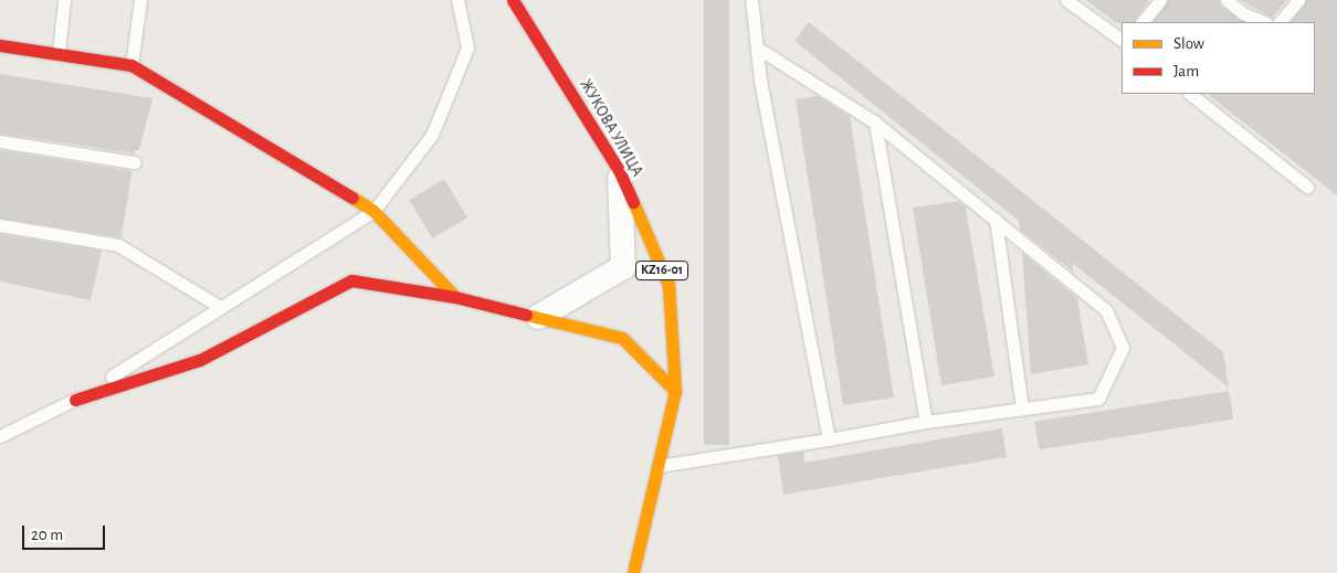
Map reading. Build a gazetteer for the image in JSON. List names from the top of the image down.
{
  "streets": {
    "street": ["ЖУКОВА УЛИЦА", "KZ16-01"]
  },
  "legend": ["Slow", "Jam"],
  "scale_bar": "20 m"
}
